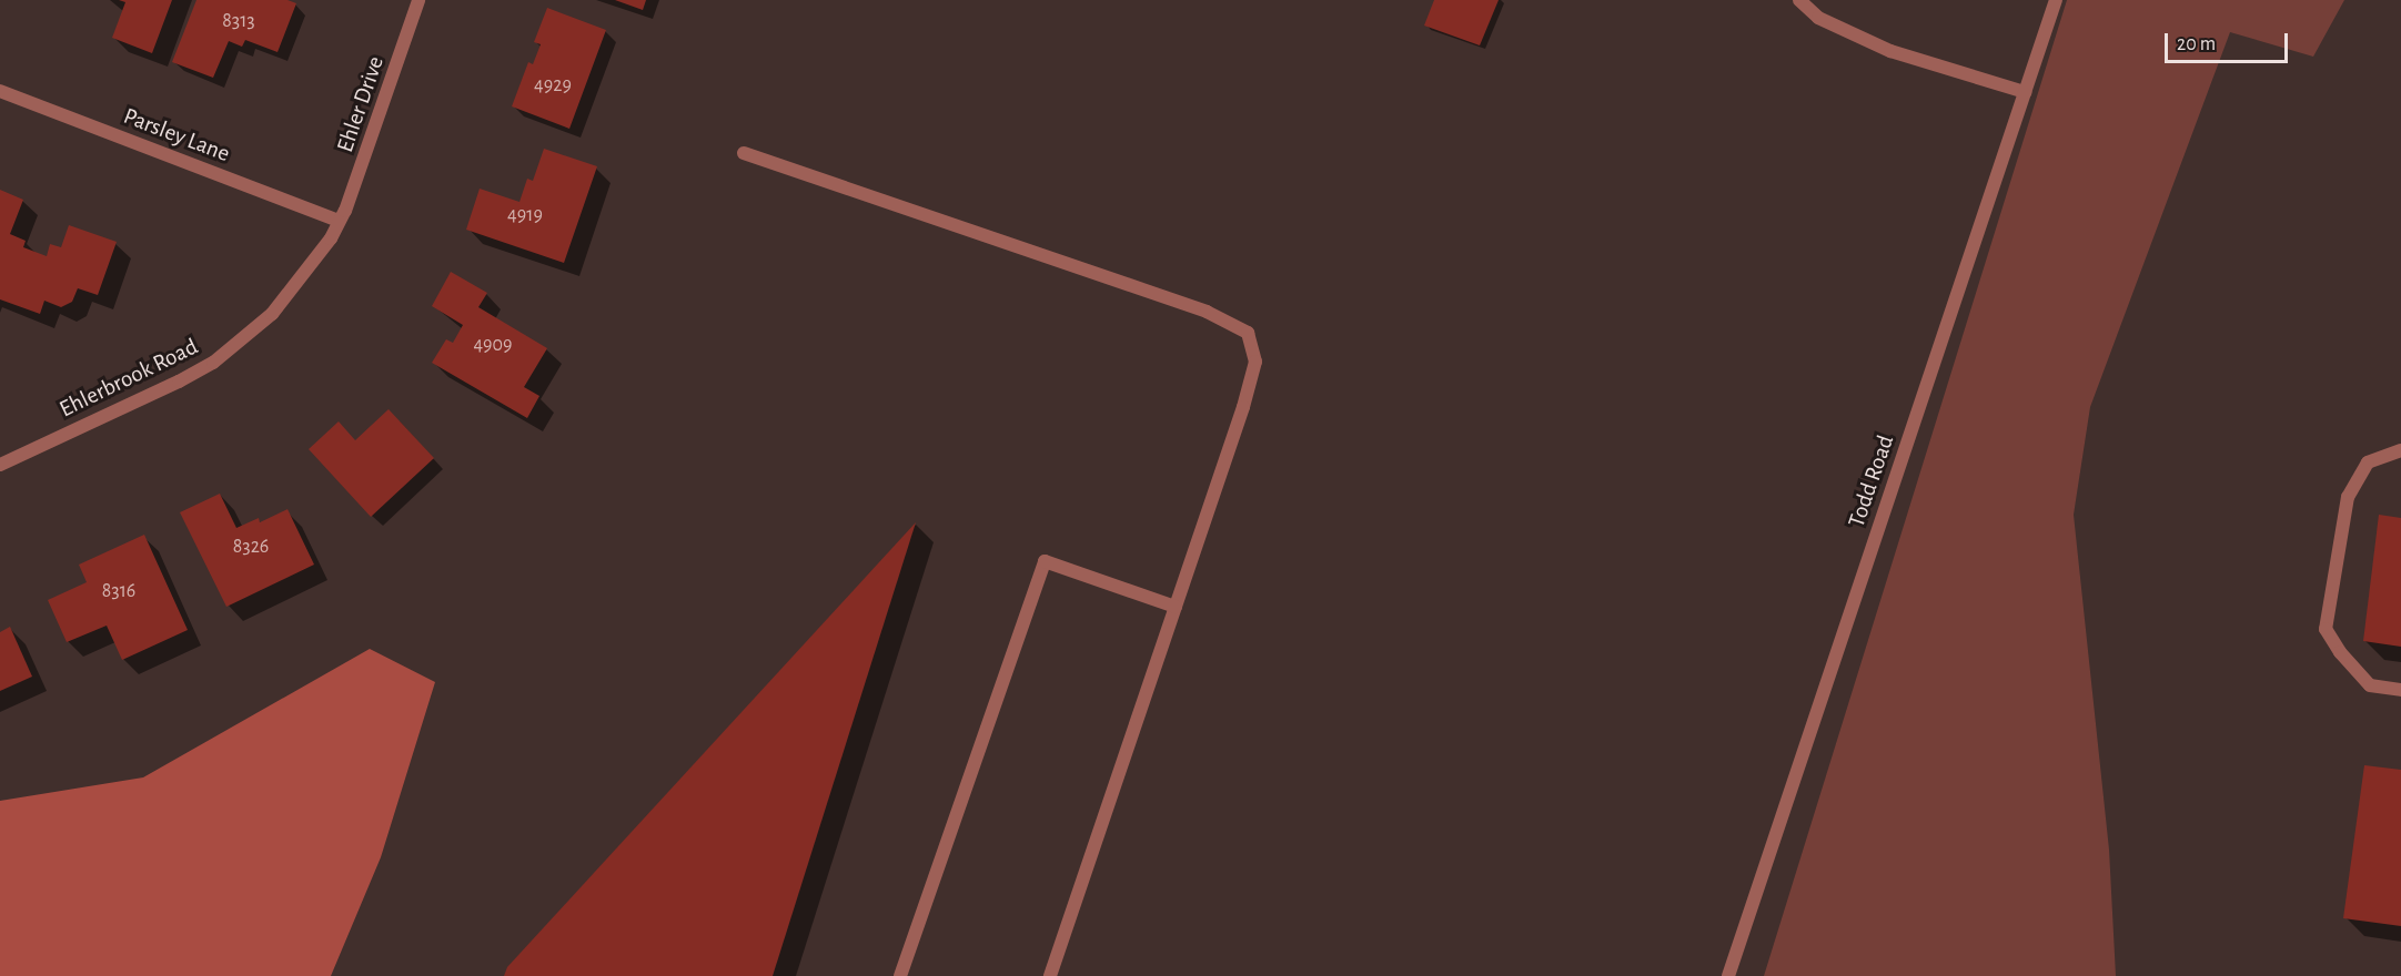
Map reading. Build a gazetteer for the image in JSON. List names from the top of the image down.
{
  "streets": {
    "street": [
      "Ehler Drive",
      "Parsley Lane",
      "Ehlerbrook Road",
      "Todd Road"
    ]
  },
  "crossings": [
    ["Ehler Drive", "Parsley Lane"],
    ["Ehler Drive", "Ehlerbrook Road"],
    ["Parsley Lane", "Ehlerbrook Road"]
  ],
  "house_numbers": [
    "8313",
    "4929",
    "4919",
    "4909",
    "8326",
    "8316"
  ],
  "scale_bar": "20 m"
}
